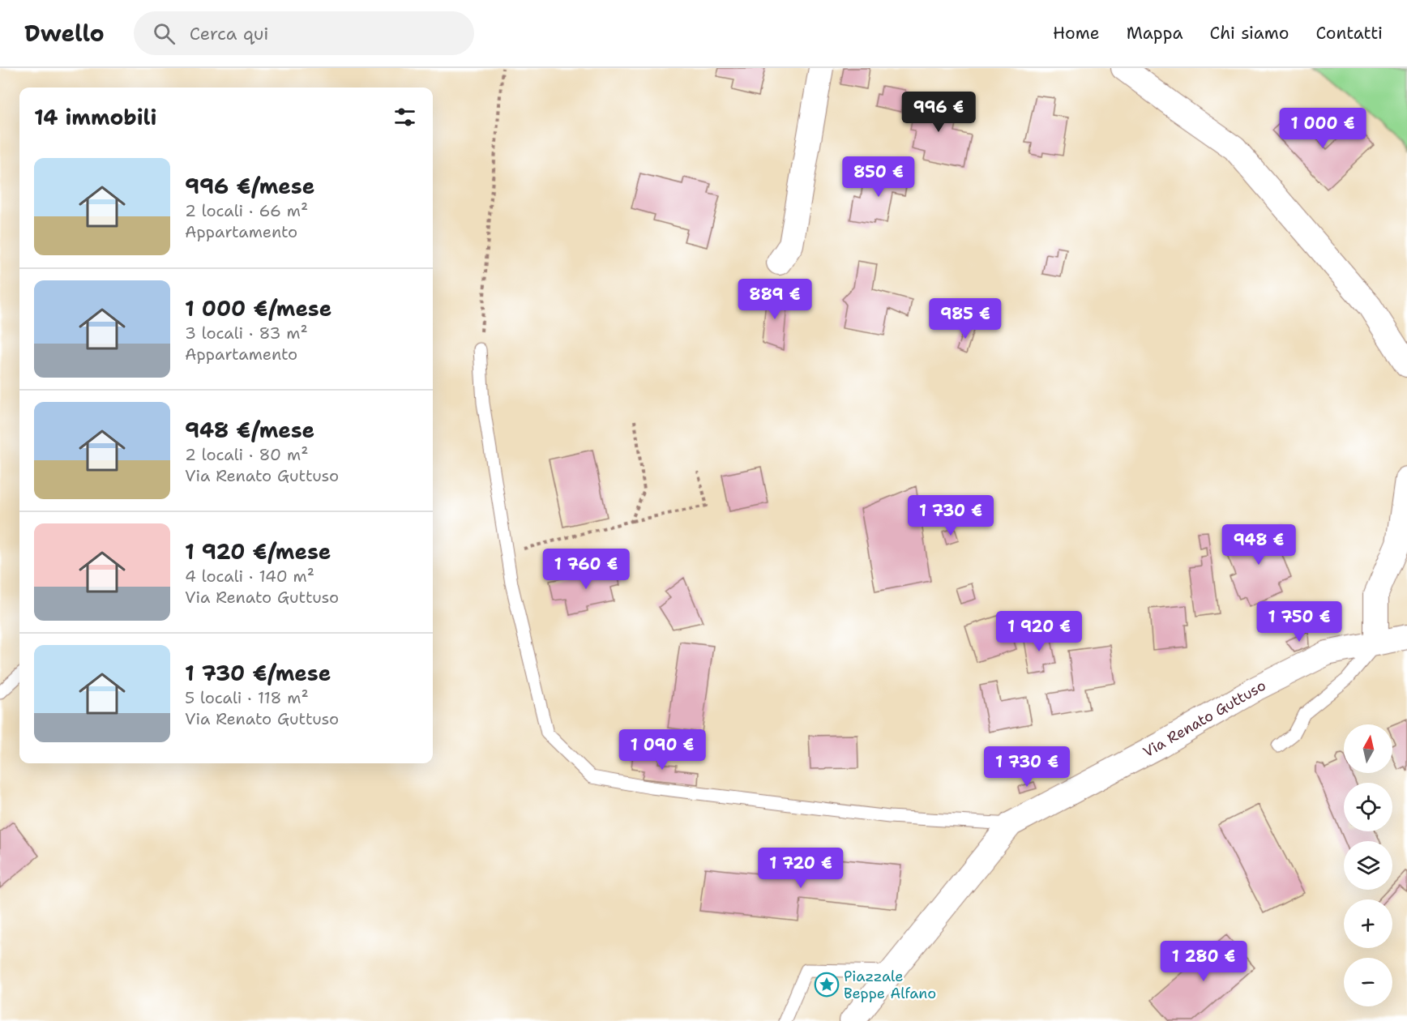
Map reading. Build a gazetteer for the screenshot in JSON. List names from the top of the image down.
{
  "streets": {
    "street": ["Via Renato Guttuso"]
  },
  "places": {
    "place": ["Piazzale Beppe Alfano"]
  },
  "north": "top",
  "page": {
    "header": "Dwello",
    "search": "Cerca qui",
    "nav": [
      "Home",
      "Mappa",
      "Chi siamo",
      "Contatti"
    ],
    "heading": "14 immobili",
    "price": [
      "996 €",
      "1 000 €",
      "850 €",
      "889 €",
      "985 €",
      "1 730 €",
      "948 €",
      "1 760 €",
      "1 750 €",
      "1 920 €",
      "1 090 €",
      "1 730 €",
      "1 720 €",
      "1 280 €"
    ],
    "list": [
      {
        "name": "996 €/mese",
        "note": "2 locali · 66 m² · Appartamento"
      },
      {
        "name": "1 000 €/mese",
        "note": "3 locali · 83 m² · Appartamento"
      },
      {
        "name": "948 €/mese",
        "note": "2 locali · 80 m² · Via Renato Guttuso"
      },
      {
        "name": "1 920 €/mese",
        "note": "4 locali · 140 m² · Via Renato Guttuso"
      },
      {
        "name": "1 730 €/mese",
        "note": "5 locali · 118 m² · Via Renato Guttuso"
      }
    ],
    "map_buttons": ["+", "−"]
  }
}
